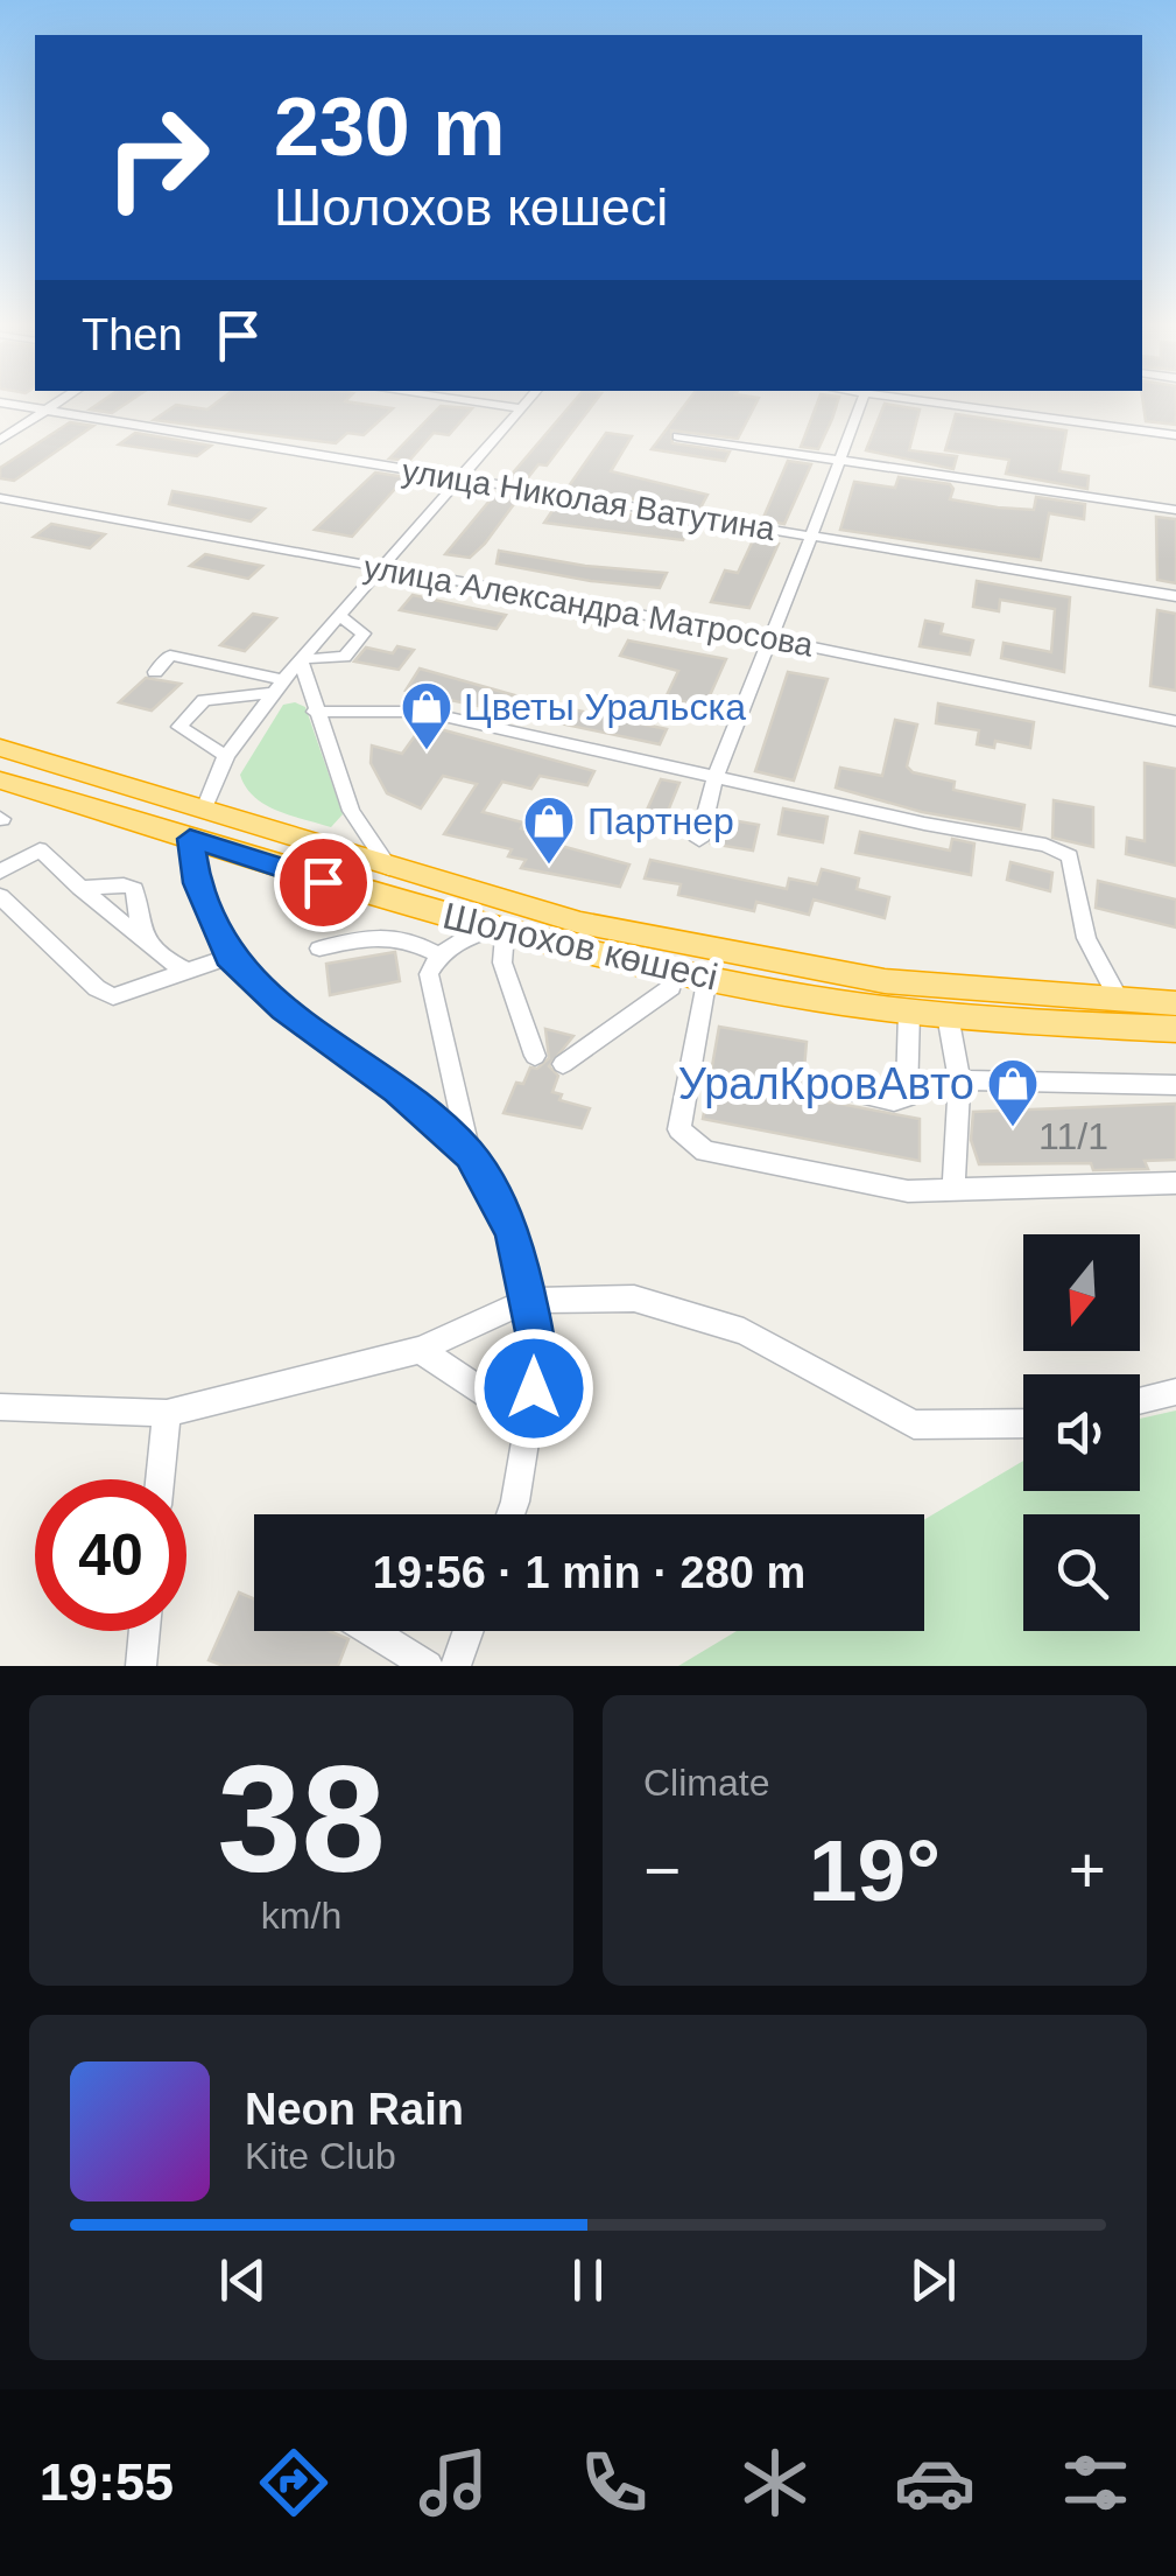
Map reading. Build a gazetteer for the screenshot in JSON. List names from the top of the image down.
{
  "streets": {
    "highway": ["Шолохов көшесі"],
    "street": ["улица Николая Ватутина", "улица Александра Матросова"]
  },
  "places": {
    "shop": ["Цветы Уральска", "Партнер", "УралКровАвто"]
  },
  "house_numbers": ["11/1"],
  "north": "bottom",
  "page": {
    "turn": ["230 m", "Шолохов көшесі"],
    "then": "Then",
    "limit": "40",
    "trip": "19:56 · 1 min · 280 m",
    "tile": [
      ["38", "km/h"],
      "Climate"
    ],
    "heat": ["−", "19°", "+"],
    "song": ["Neon Rain", "Kite Club"],
    "tabs": "19:55"
  }
}
